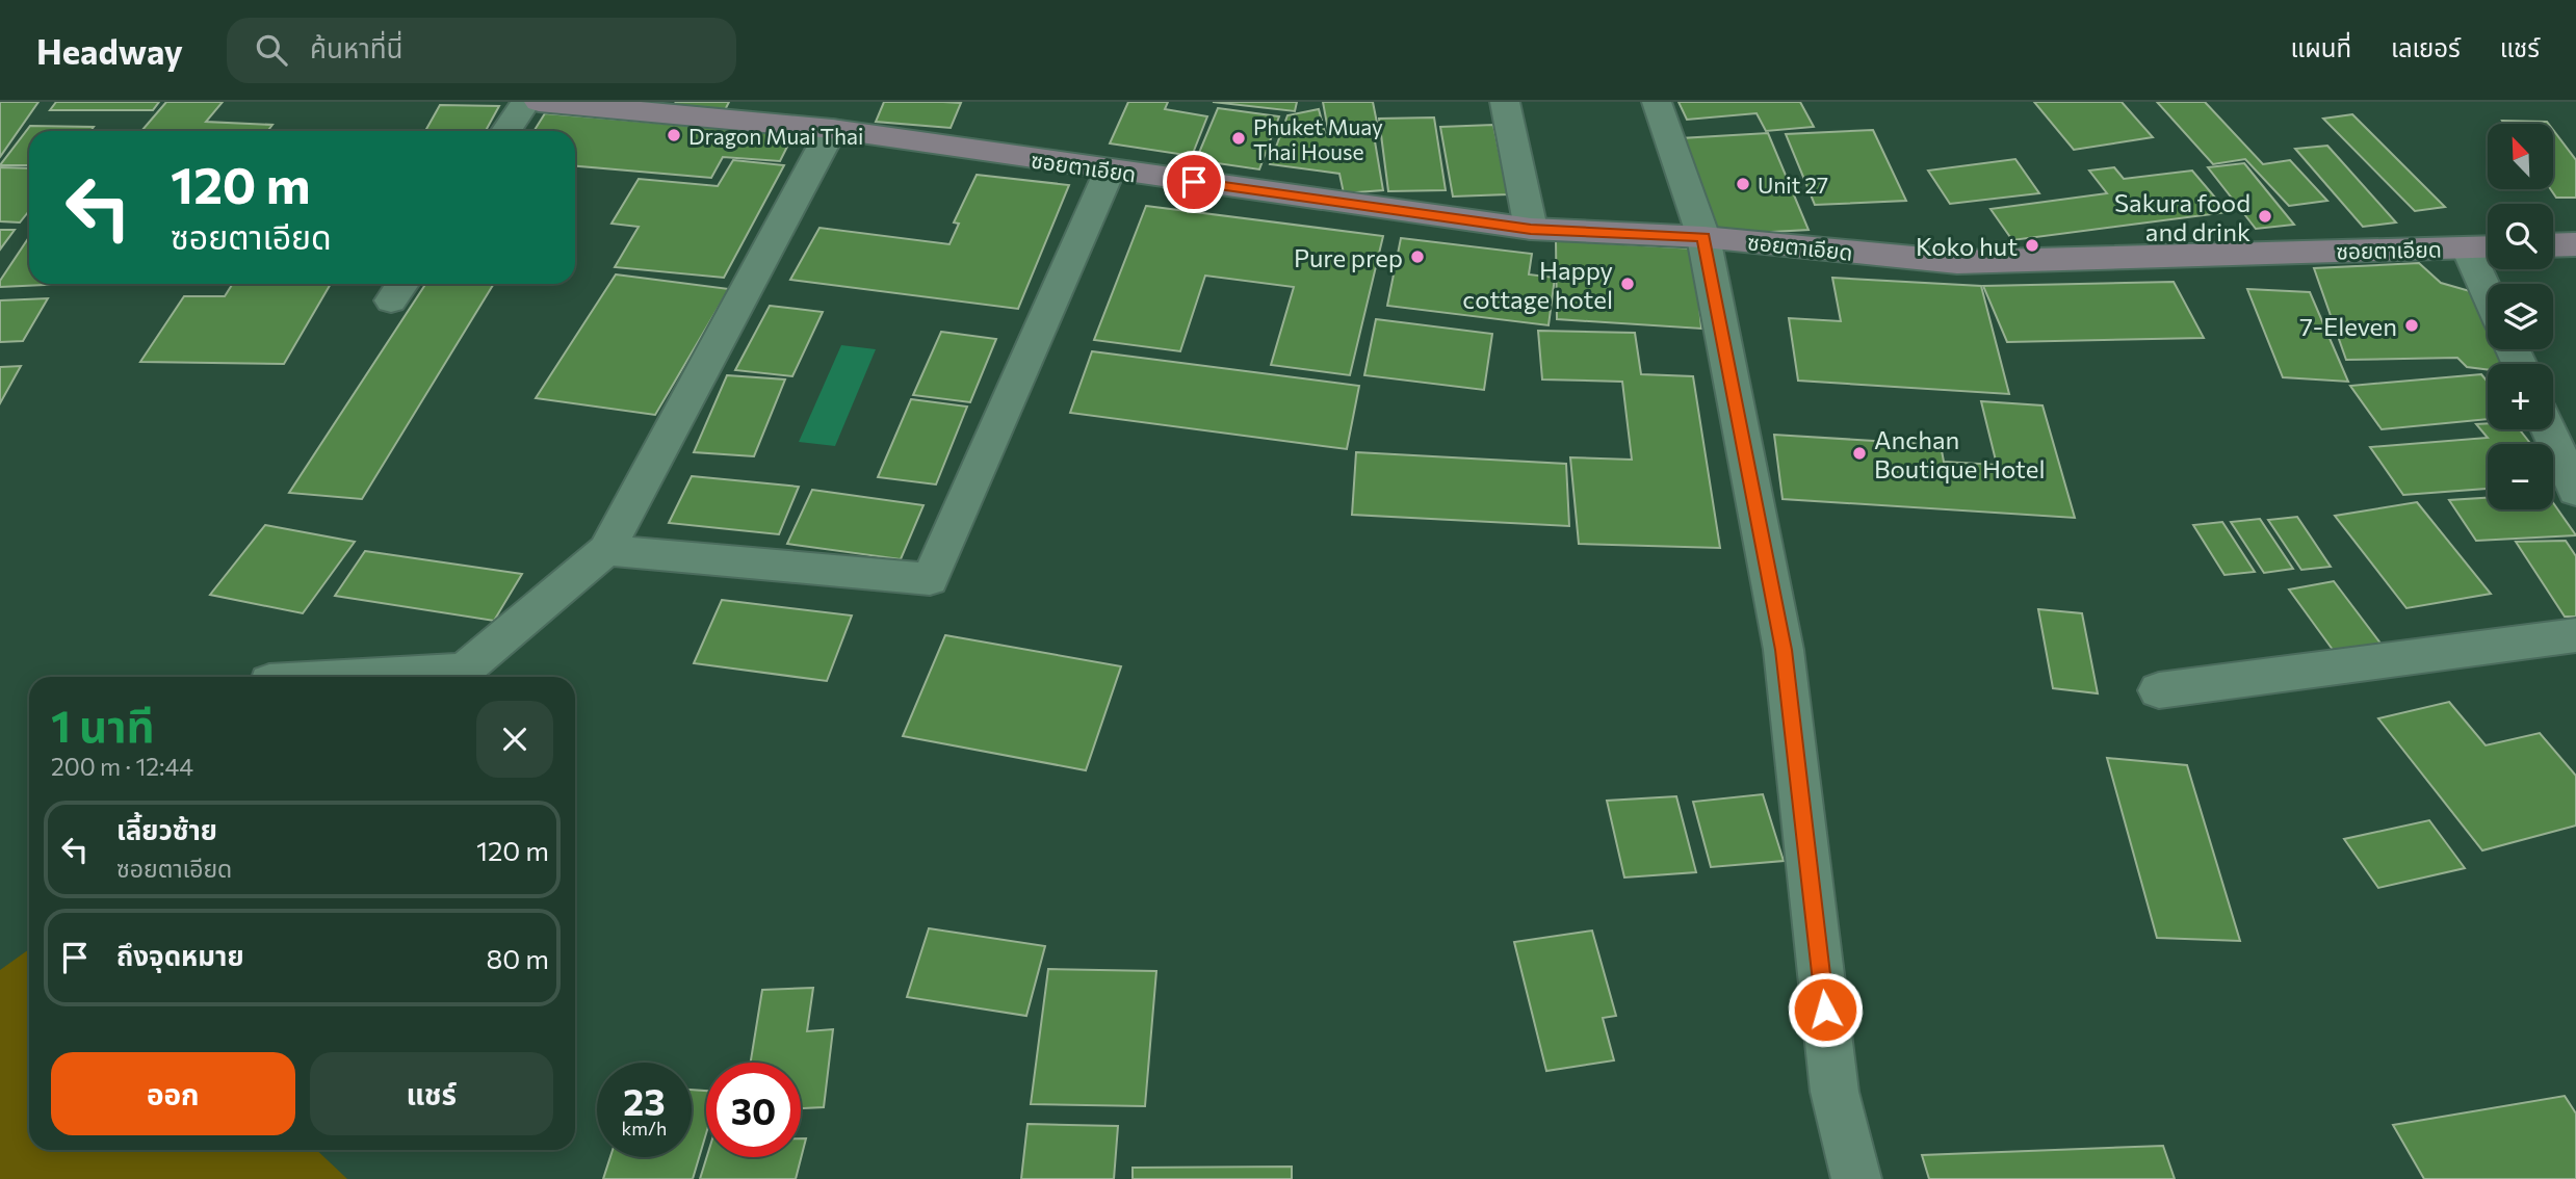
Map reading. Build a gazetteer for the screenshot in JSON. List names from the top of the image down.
{
  "streets": {
    "street": ["ซอยตาเอียด"]
  },
  "places": [
    "Dragon Muai Thai",
    "Phuket Muay Thai House",
    "Unit 27",
    "Sakura food and drink",
    "Koko hut",
    "Pure prep",
    "Happy cottage hotel",
    "7-Eleven",
    "Anchan Boutique Hotel"
  ],
  "north": "top left",
  "page": {
    "header": "Headway",
    "search": "ค้นหาที่นี่",
    "nav": ["แผนที่", "เลเยอร์", "แชร์"],
    "map_buttons": ["+", "−"],
    "turn": ["120 m", "ซอยตาเอียด"],
    "heading": ["1 นาที", "200 m · 12:44"],
    "list": [
      {
        "name": "เลี้ยวซ้าย",
        "note": "ซอยตาเอียด",
        "value": "120 m"
      },
      {
        "name": "ถึงจุดหมาย",
        "value": "80 m"
      }
    ],
    "buttons": ["ออก", "แชร์"],
    "speed": "23 km/h",
    "limit": "30"
  }
}
